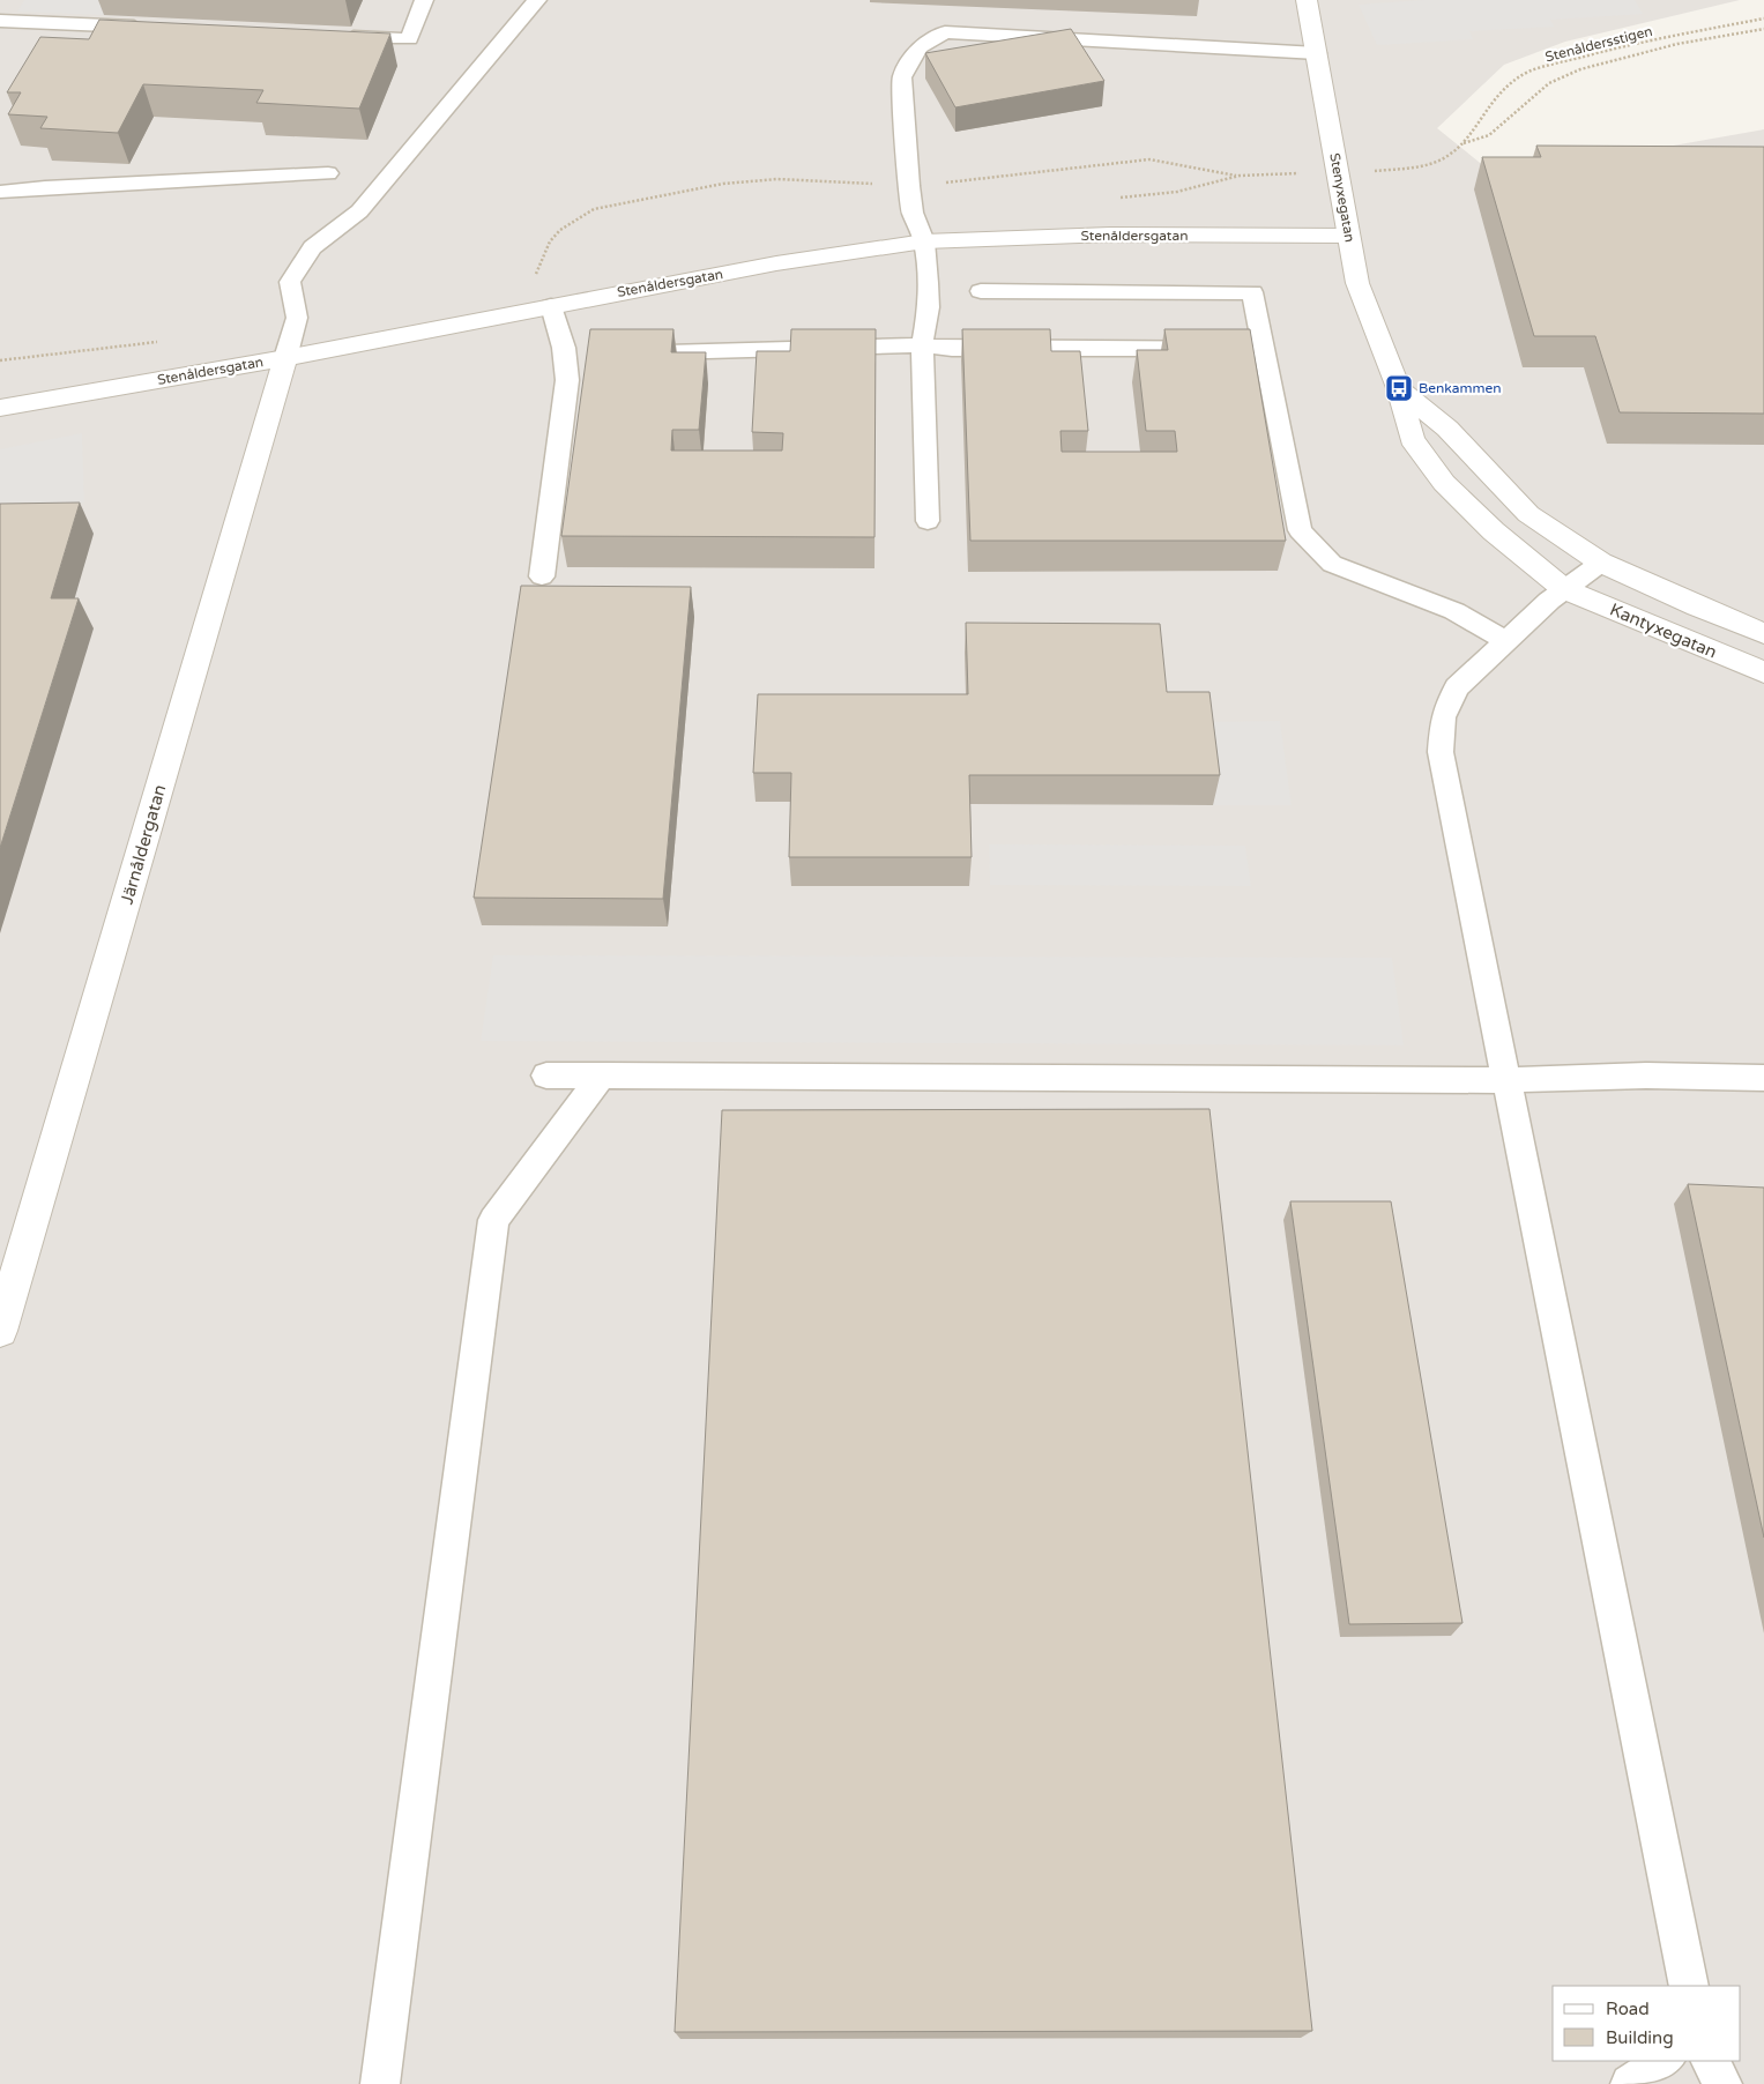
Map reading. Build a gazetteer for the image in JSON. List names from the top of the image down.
{
  "streets": {
    "street": [
      "Stenyxegatan",
      "Stenåldersgatan",
      "Kantyxegatan",
      "Järnåldergatan"
    ],
    "path": ["Stenåldersstigen"]
  },
  "crossings": [
    ["Stenåldersstigen", "Stenyxegatan"],
    ["Stenyxegatan", "Stenåldersgatan"],
    ["Stenyxegatan", "Kantyxegatan"],
    ["Stenåldersgatan", "Järnåldergatan"]
  ],
  "places": {
    "bus stop": ["Benkammen"]
  },
  "legend": ["Road", "Building"]
}
